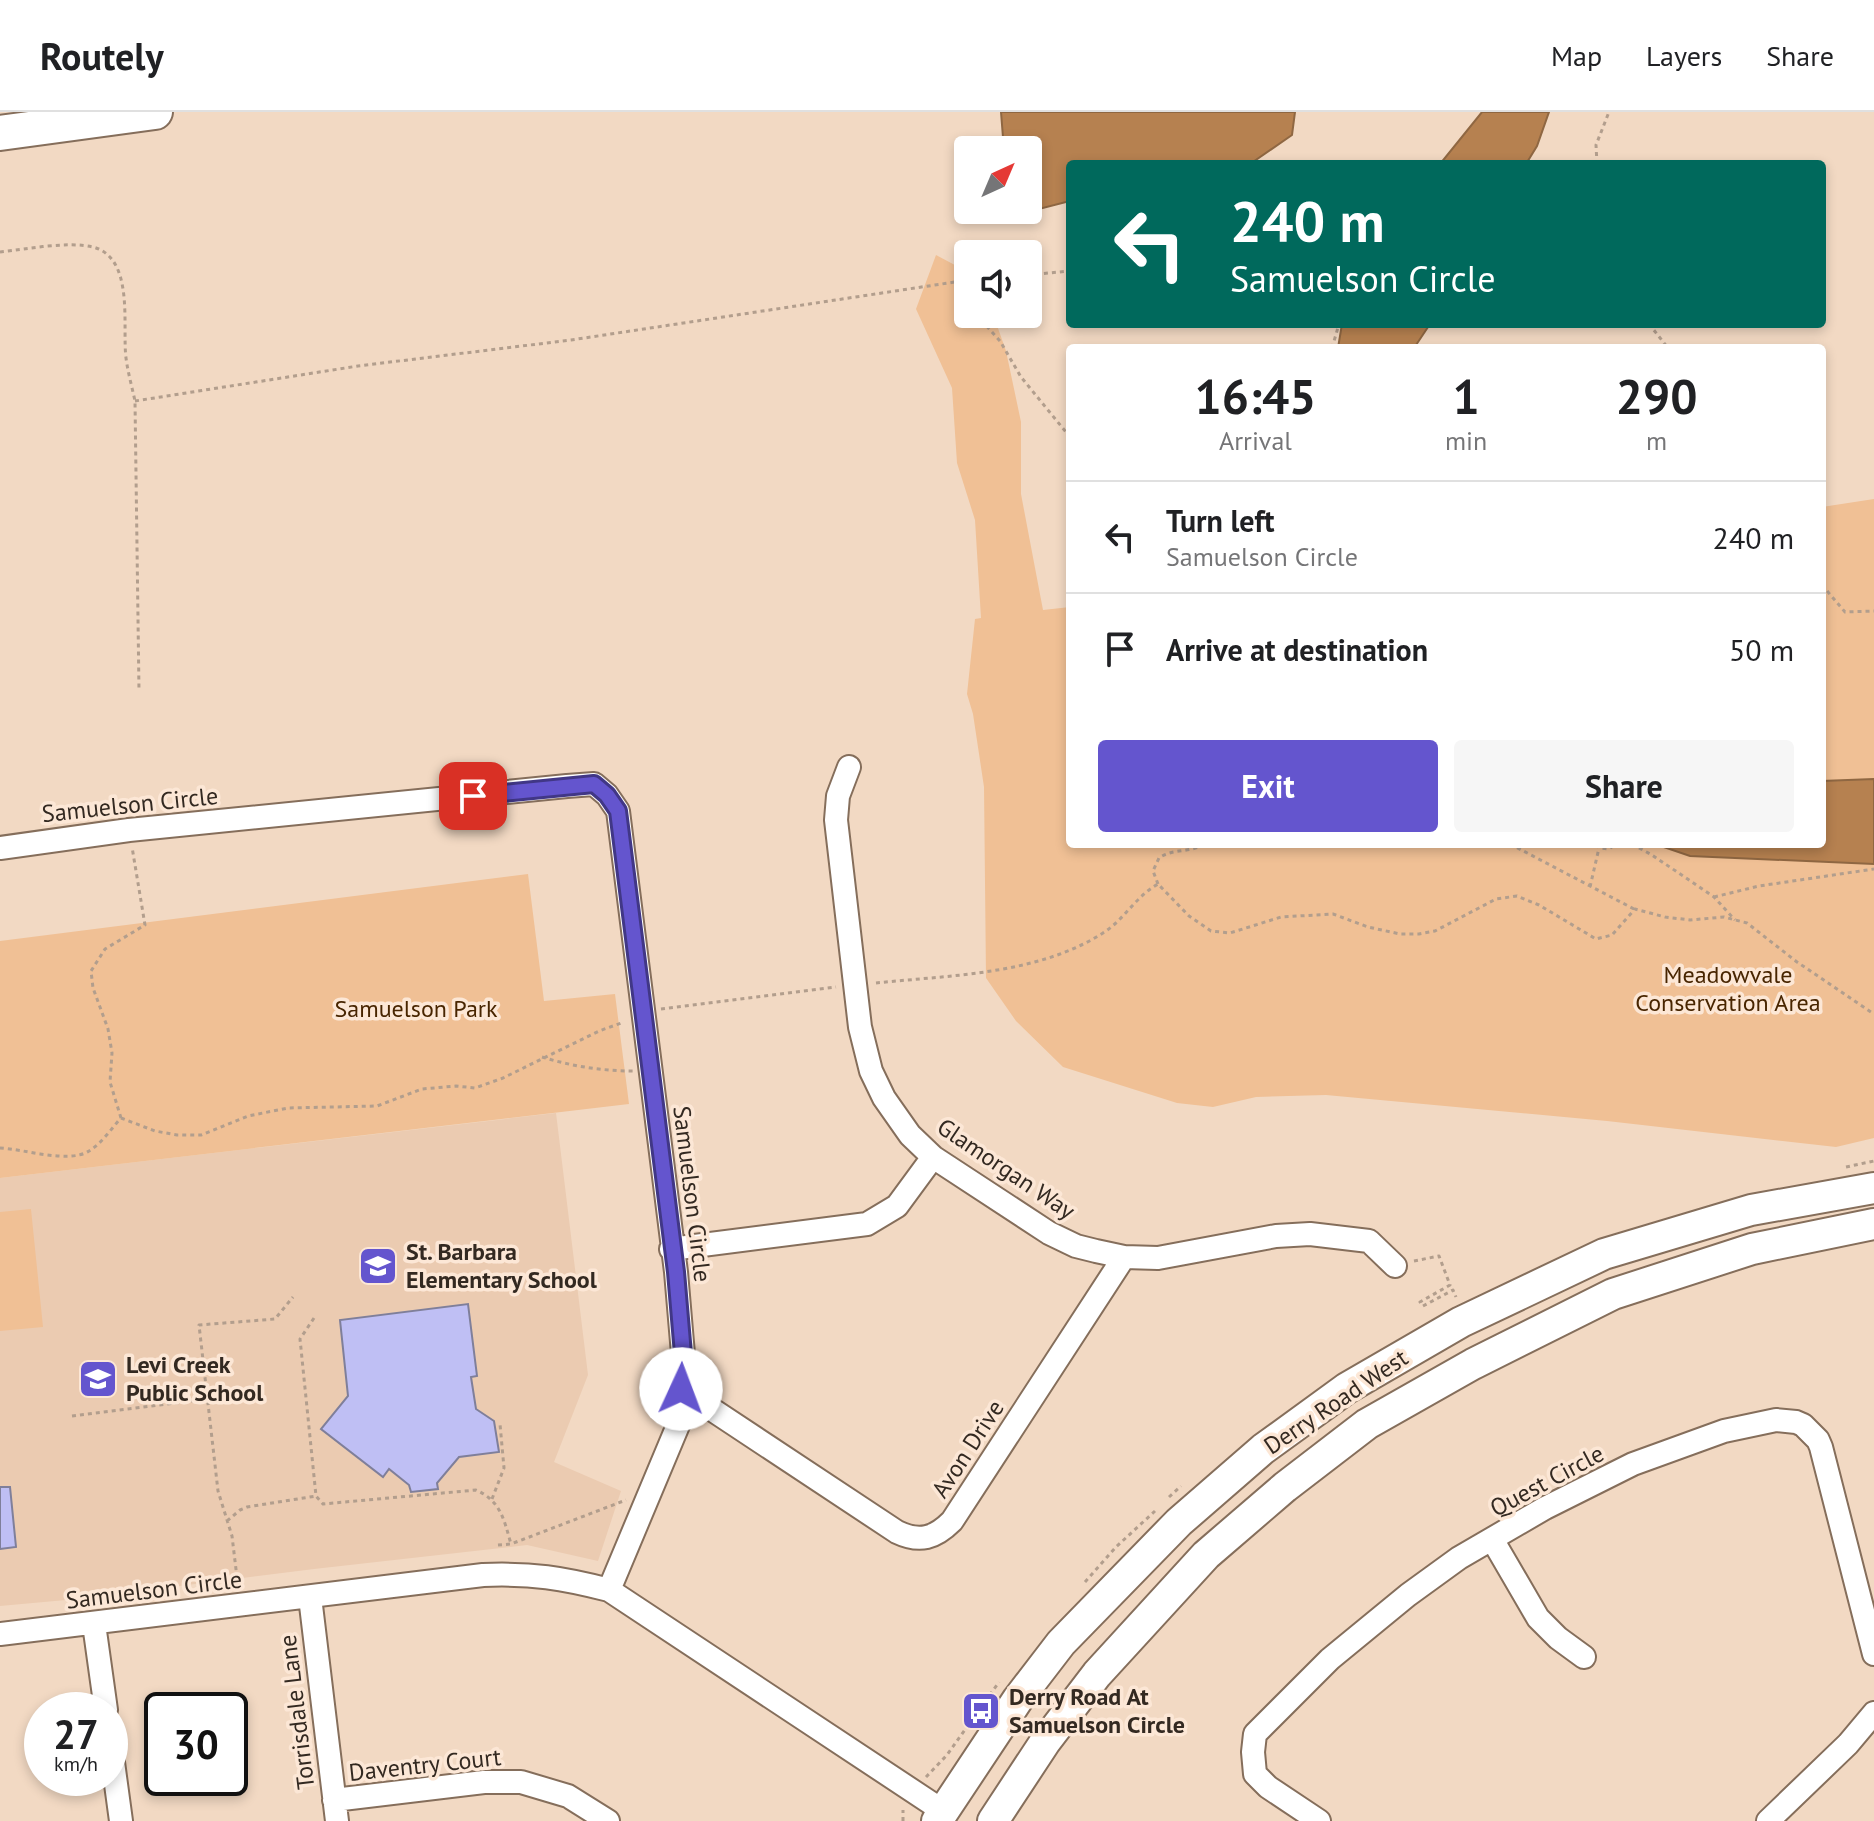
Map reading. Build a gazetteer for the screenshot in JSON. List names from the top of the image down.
{
  "streets": {
    "main road": ["Derry Road West"],
    "street": [
      "Samuelson Circle",
      "Glamorgan Way",
      "Avon Drive",
      "Quest Circle",
      "Torrisdale Lane",
      "Daventry Court"
    ]
  },
  "crossings": [
    ["Samuelson Circle", "Avon Drive"],
    ["Samuelson Circle", "Torrisdale Lane"],
    ["Glamorgan Way", "Avon Drive"],
    ["Torrisdale Lane", "Daventry Court"]
  ],
  "parks": ["Meadowvale Conservation Area", "Samuelson Park"],
  "places": {
    "school or university": ["St. Barbara Elementary School", "Levi Creek Public School"],
    "bus stop": ["Derry Road At Samuelson Circle"]
  },
  "north": "top right",
  "page": {
    "header": "Routely",
    "nav": ["Map", "Layers", "Share"],
    "turn": ["240 m", "Samuelson Circle"],
    "eta": [
      "16:45",
      "Arrival",
      "1",
      "min",
      "290",
      "m"
    ],
    "list": [
      {
        "name": "Turn left",
        "note": "Samuelson Circle",
        "value": "240 m"
      },
      {
        "name": "Arrive at destination",
        "value": "50 m"
      }
    ],
    "buttons": ["Exit", "Share"],
    "speed": "27 km/h",
    "limit": "30"
  }
}
